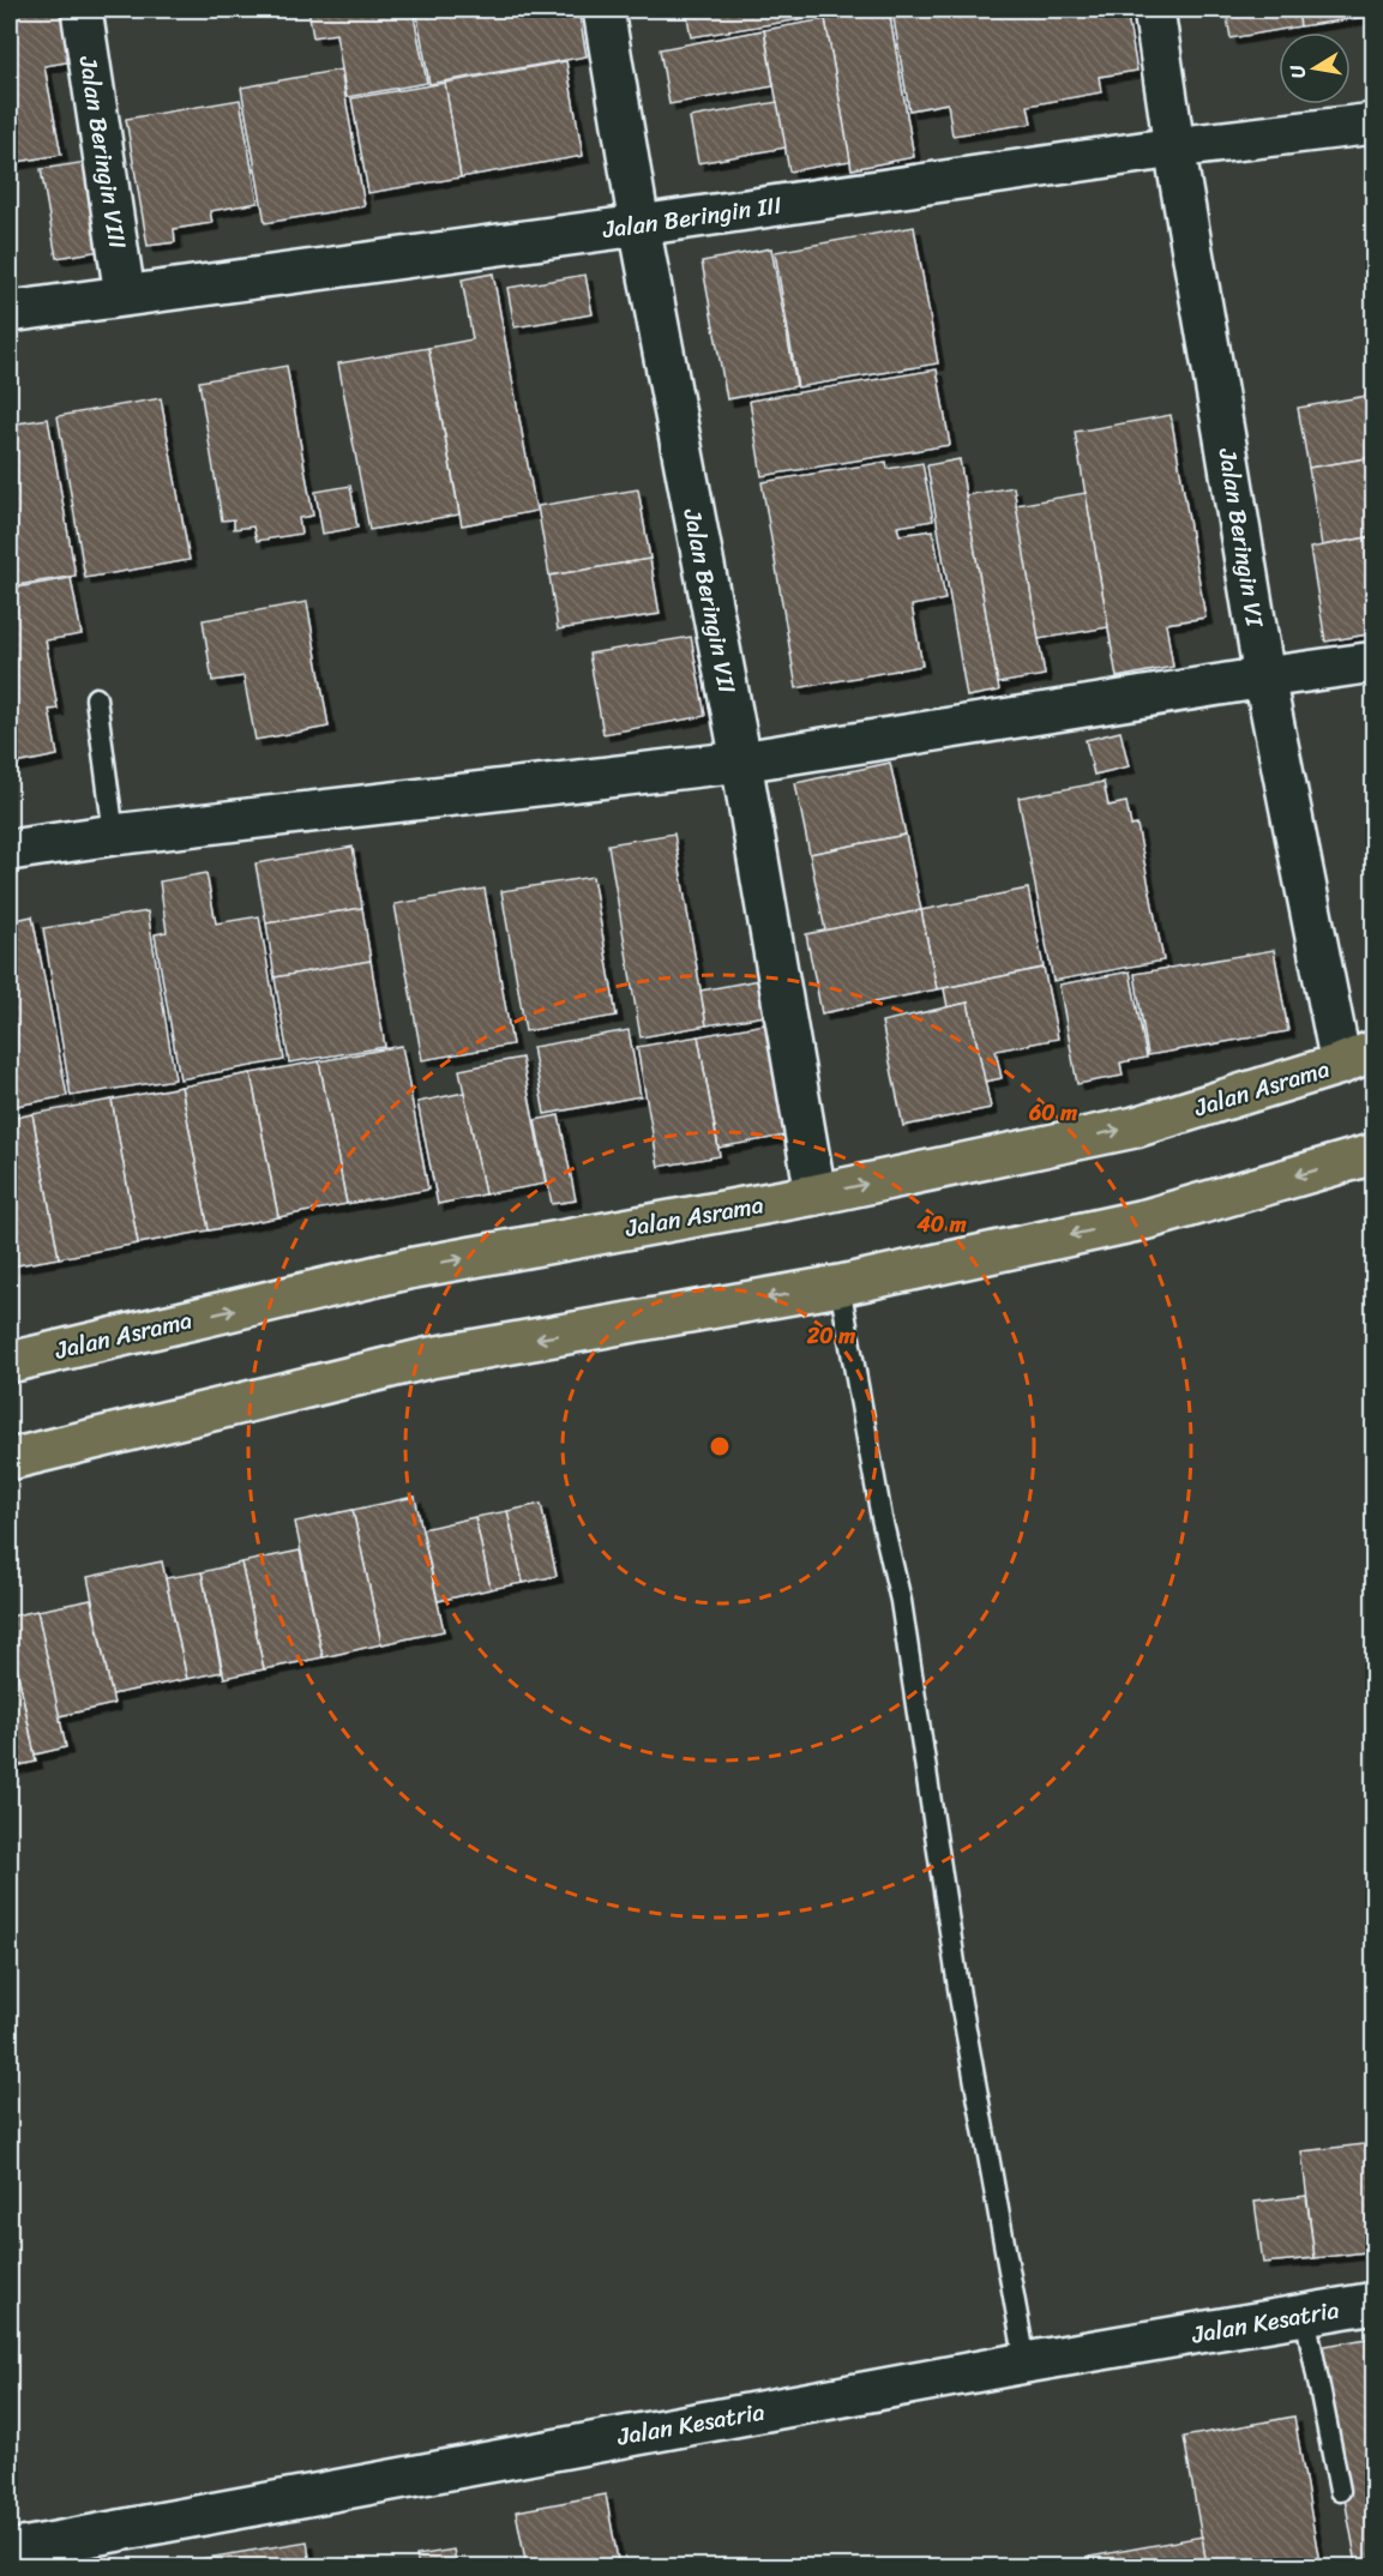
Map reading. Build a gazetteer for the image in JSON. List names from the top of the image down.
{
  "streets": {
    "highway": ["Jalan Asrama"],
    "street": [
      "Jalan Beringin VIII",
      "Jalan Beringin III",
      "Jalan Beringin VI",
      "Jalan Beringin VII",
      "Jalan Kesatria"
    ]
  },
  "crossings": [
    ["Jalan Beringin VIII", "Jalan Beringin III"],
    ["Jalan Beringin III", "Jalan Beringin VI"],
    ["Jalan Beringin III", "Jalan Beringin VII"],
    ["Jalan Beringin VI", "Jalan Asrama"],
    ["Jalan Beringin VII", "Jalan Asrama"]
  ],
  "north": "left",
  "rings": ["60 m", "40 m", "20 m"]
}
